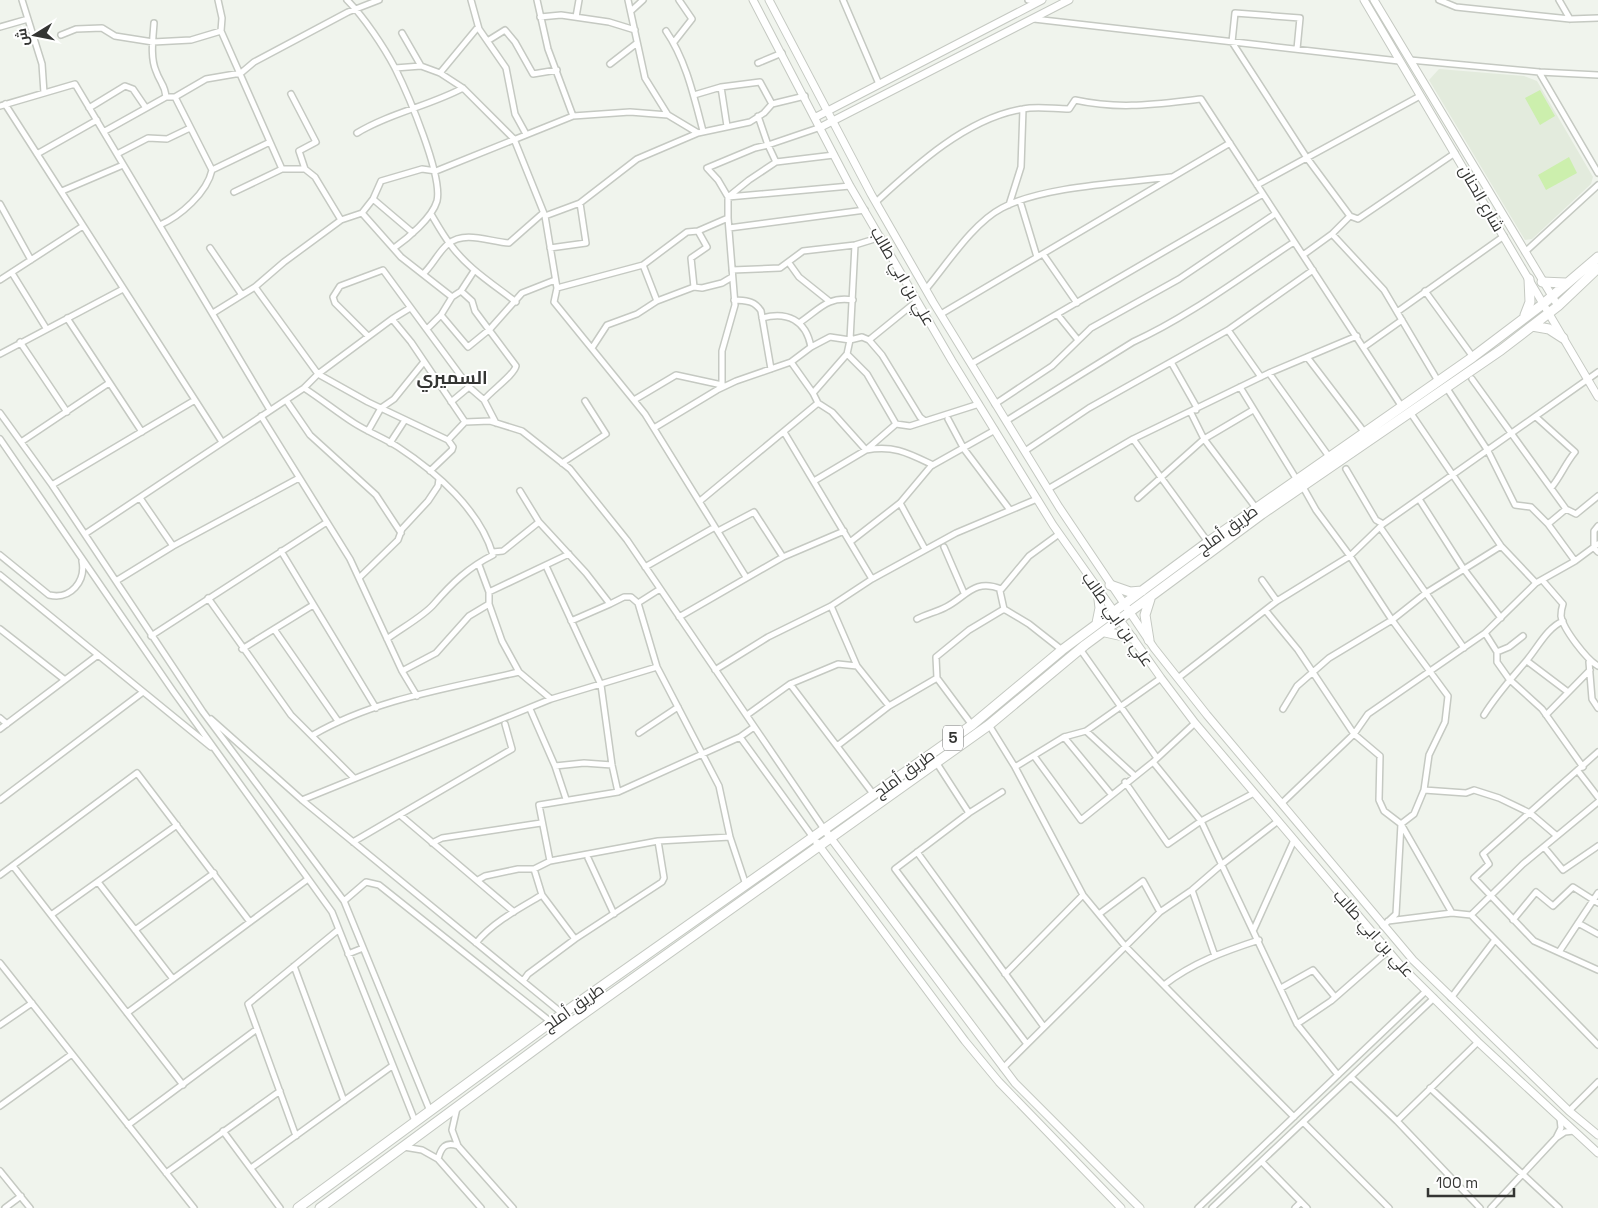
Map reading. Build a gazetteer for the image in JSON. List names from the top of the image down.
{
  "streets": {
    "highway": ["طريق أملج", "5"],
    "main road": ["شارع الحنان", "علي بن ابي طالب"]
  },
  "crossings": [
    ["شارع الحنان", "طريق أملج"],
    ["علي بن ابي طالب", "طريق أملج"]
  ],
  "districts": ["السميري"],
  "scale_bar": "100 m",
  "north": "left"
}
